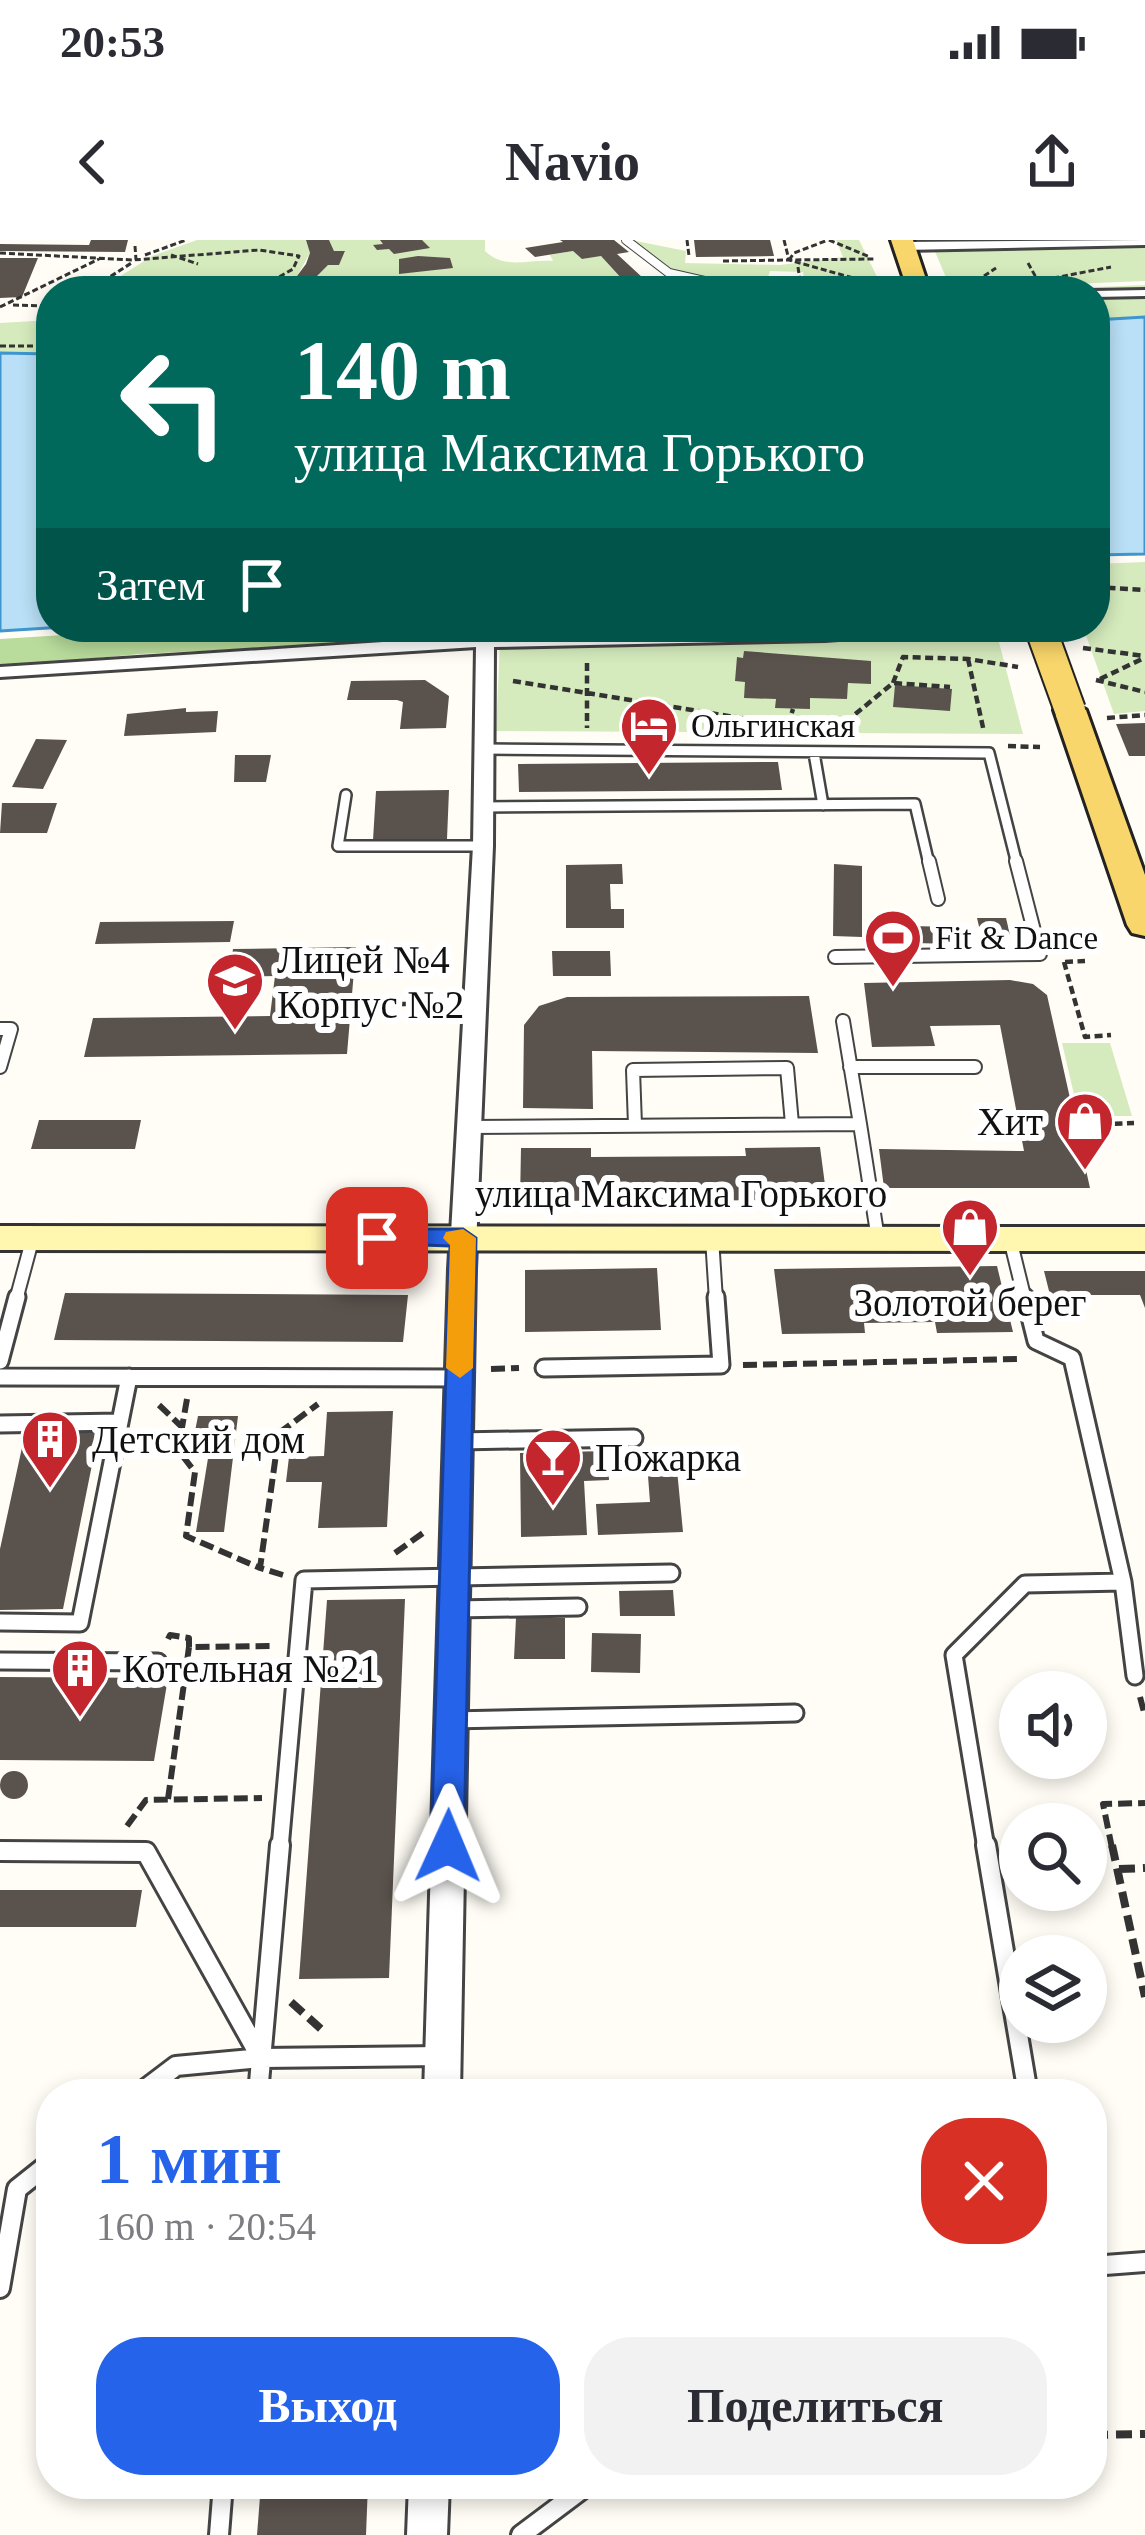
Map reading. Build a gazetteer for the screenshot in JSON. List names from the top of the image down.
{
  "streets": {
    "main road": ["улица Максима Горького"]
  },
  "places": {
    "hotel": ["Ольгинская"],
    "sports": ["Fit & Dance"],
    "school or university": ["Лицей №4 Корпус №2"],
    "shop": ["Хит", "Золотой берег"],
    "building": ["Детский дом", "Котельная №21"],
    "bar": ["Пожарка"]
  },
  "page": {
    "status": "20:53",
    "header": "Navio",
    "turn": ["140 m", "улица Максима Горького"],
    "then": "Затем",
    "heading": ["1 мин", "160 m · 20:54"],
    "buttons": ["Выход", "Поделиться"]
  }
}
